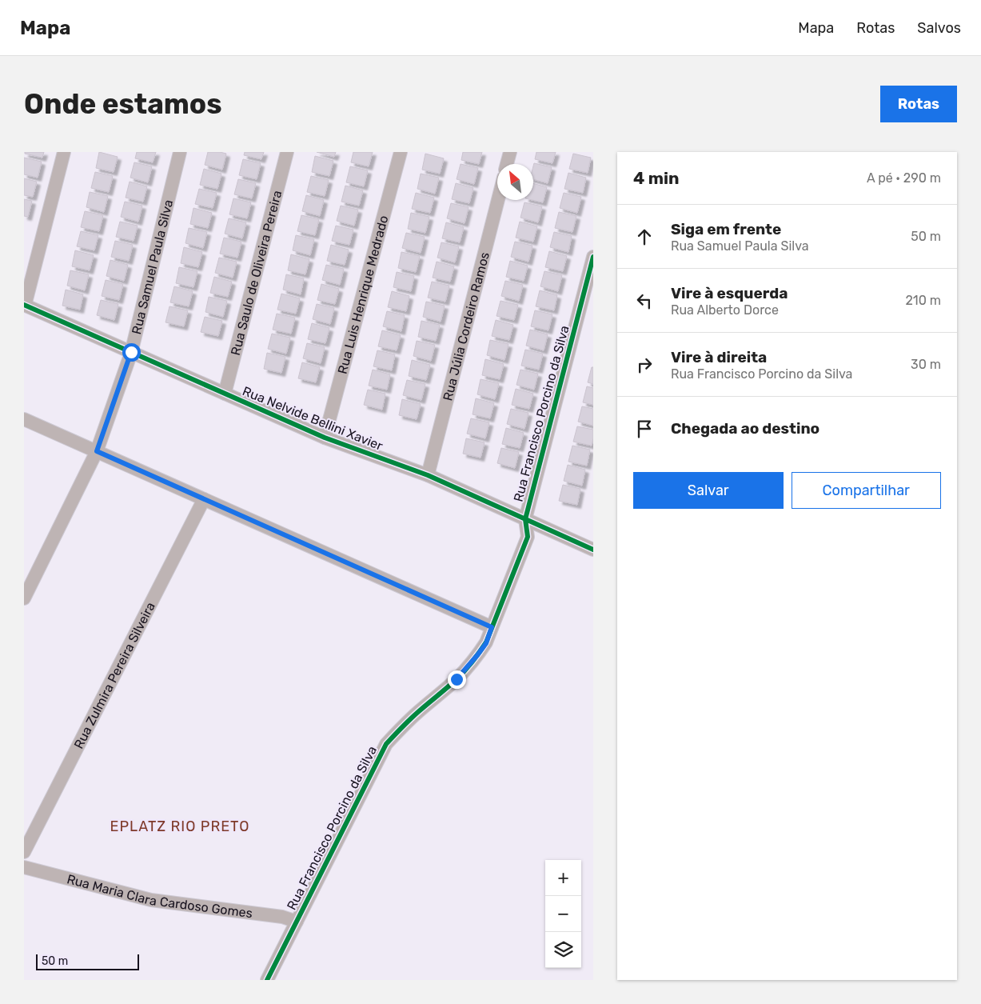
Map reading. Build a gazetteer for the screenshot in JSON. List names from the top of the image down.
{
  "streets": {
    "street": [
      "Rua Samuel Paula Silva",
      "Rua Saulo de Oliveira Pereira",
      "Rua Luis Henrique Medrado",
      "Rua Júlia Cordeiro Ramos",
      "Rua Francisco Porcino da Silva",
      "Rua Nelvide Bellini Xavier",
      "Rua Zulmira Pereira Silveira",
      "Rua Maria Clara Cardoso Gomes"
    ]
  },
  "crossings": [
    ["Rua Samuel Paula Silva", "Rua Nelvide Bellini Xavier"],
    ["Rua Saulo de Oliveira Pereira", "Rua Nelvide Bellini Xavier"],
    ["Rua Luis Henrique Medrado", "Rua Nelvide Bellini Xavier"],
    ["Rua Júlia Cordeiro Ramos", "Rua Nelvide Bellini Xavier"],
    ["Rua Francisco Porcino da Silva", "Rua Nelvide Bellini Xavier"],
    ["Rua Francisco Porcino da Silva", "Rua Maria Clara Cardoso Gomes"]
  ],
  "districts": ["EPLATZ RIO PRETO"],
  "scale_bar": "50 m",
  "north": "top left",
  "page": {
    "header": "Mapa",
    "nav": ["Mapa", "Rotas", "Salvos"],
    "buttons": [
      "Rotas",
      ["Salvar", "Compartilhar"]
    ],
    "title": "Onde estamos",
    "heading": ["4 min", "A pé · 290 m"],
    "list": [
      ["Siga em frente", "Rua Samuel Paula Silva", "50 m"],
      ["Vire à esquerda", "Rua Alberto Dorce", "210 m"],
      ["Vire à direita", "Rua Francisco Porcino da Silva", "30 m"],
      "Chegada ao destino"
    ],
    "map_buttons": ["+", "−"],
    "scale": "50 m"
  }
}
